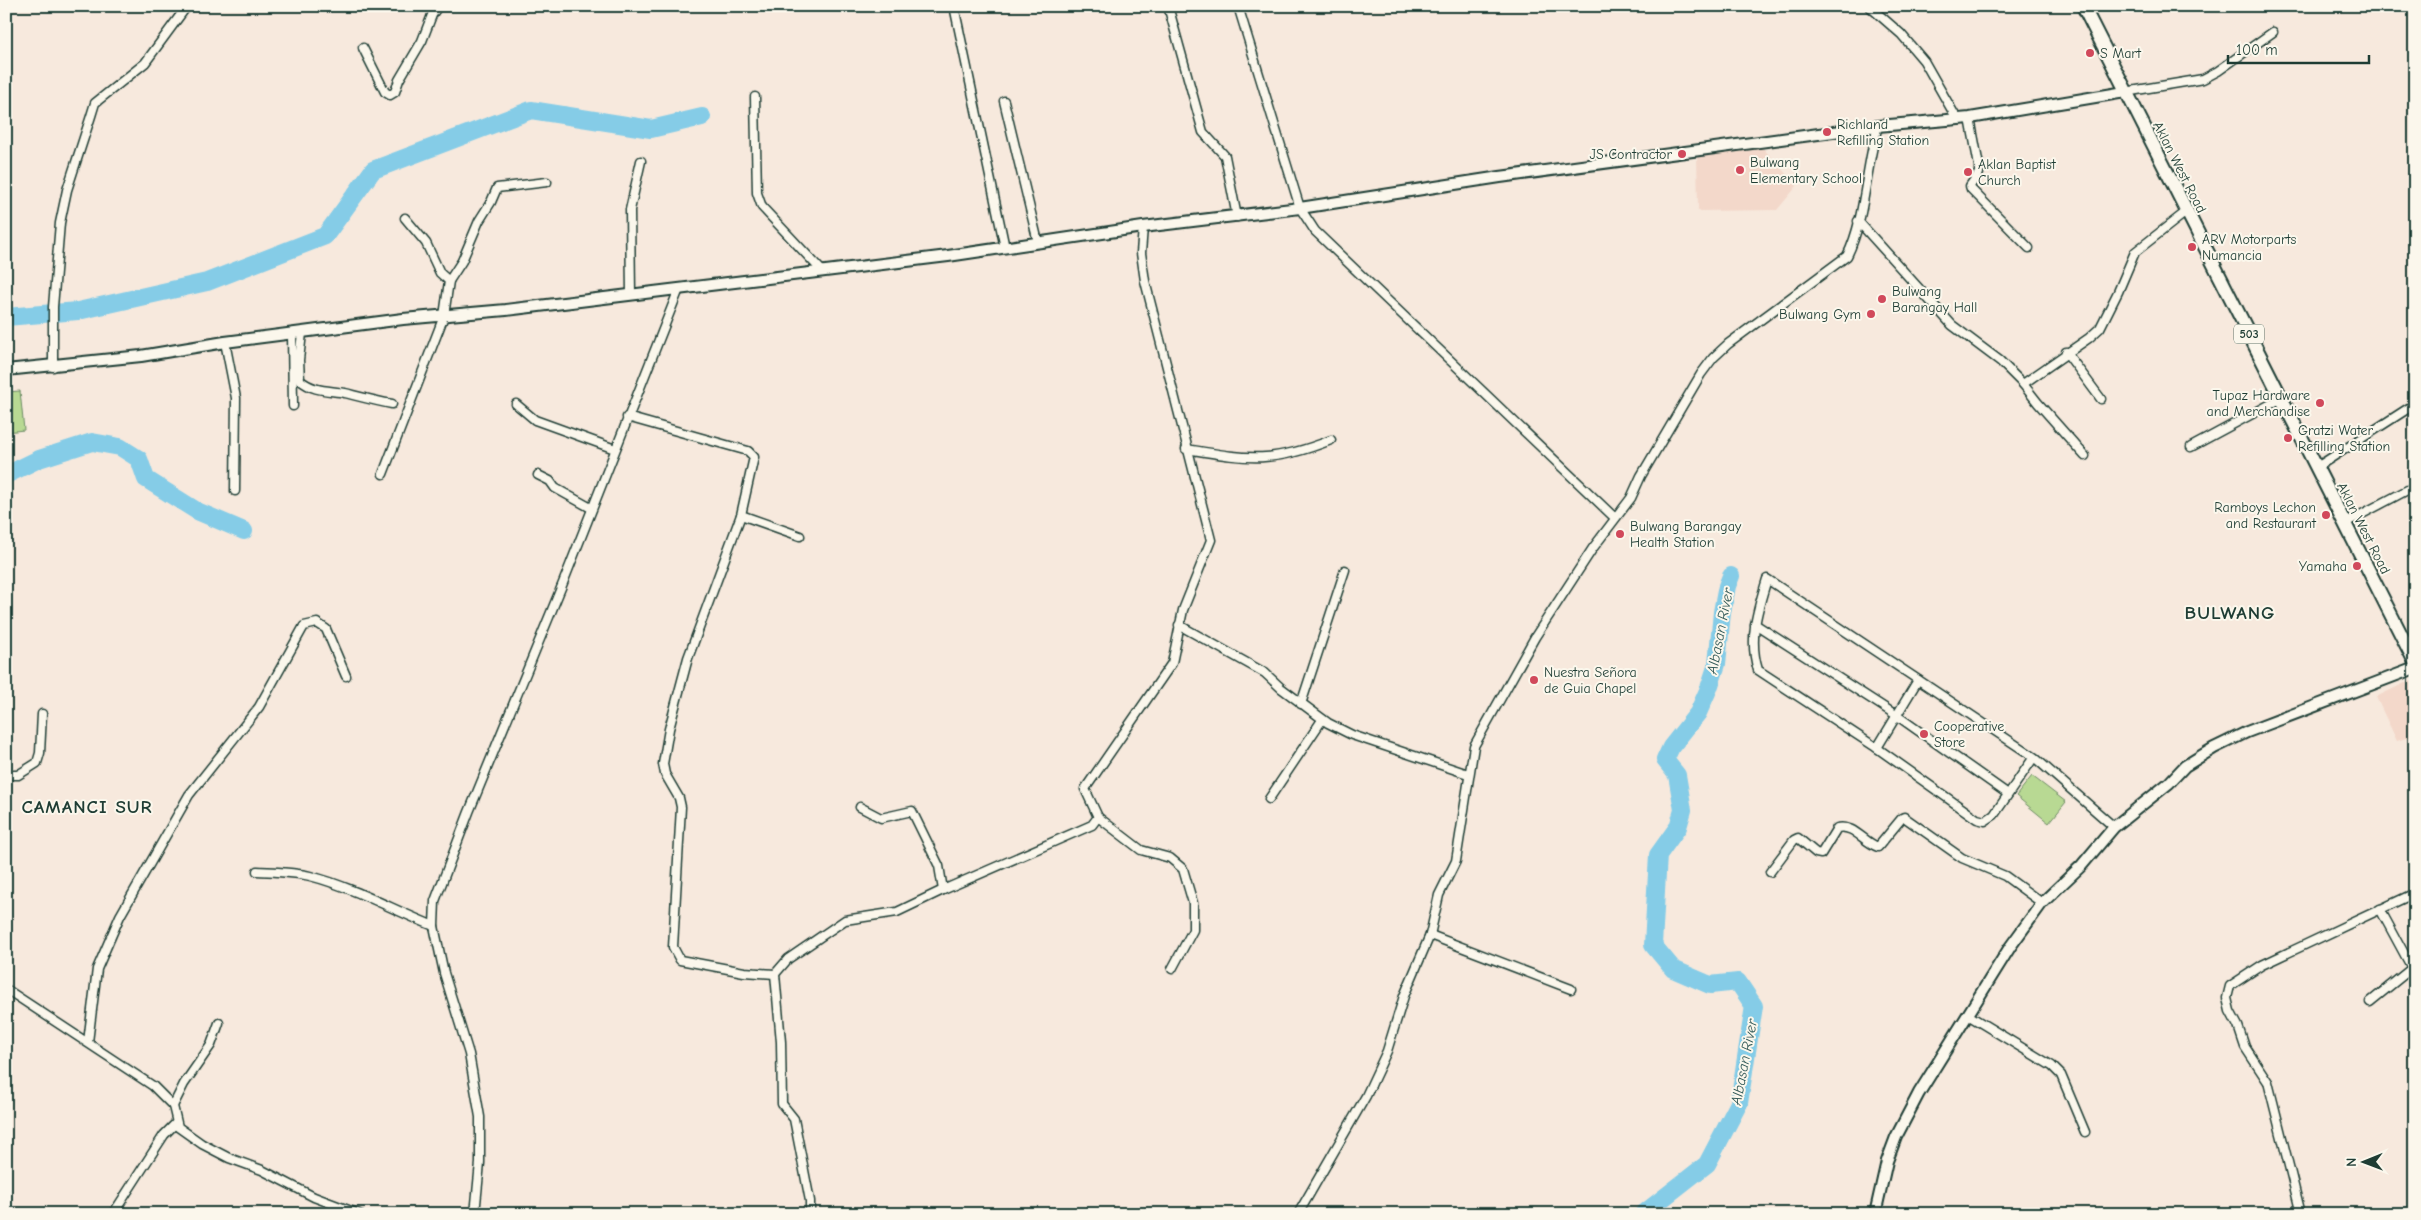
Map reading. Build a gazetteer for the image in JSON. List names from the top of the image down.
{
  "streets": {
    "main road": ["Aklan West Road", "503"]
  },
  "districts": ["BULWANG", "CAMANCI SUR"],
  "water": ["Albasan River"],
  "places": [
    "S Mart",
    "Richland Refilling Station",
    "JS Contractor",
    "Bulwang Elementary School",
    "Aklan Baptist Church",
    "ARV Motorparts Numancia",
    "Bulwang Barangay Hall",
    "Bulwang Gym",
    "Tupaz Hardware and Merchandise",
    "Gratzi Water Refilling Station",
    "Ramboys Lechon and Restaurant",
    "Bulwang Barangay Health Station",
    "Yamaha",
    "Nuestra Señora de Guia Chapel",
    "Cooperative Store"
  ],
  "scale_bar": "100 m",
  "north": "left"
}
